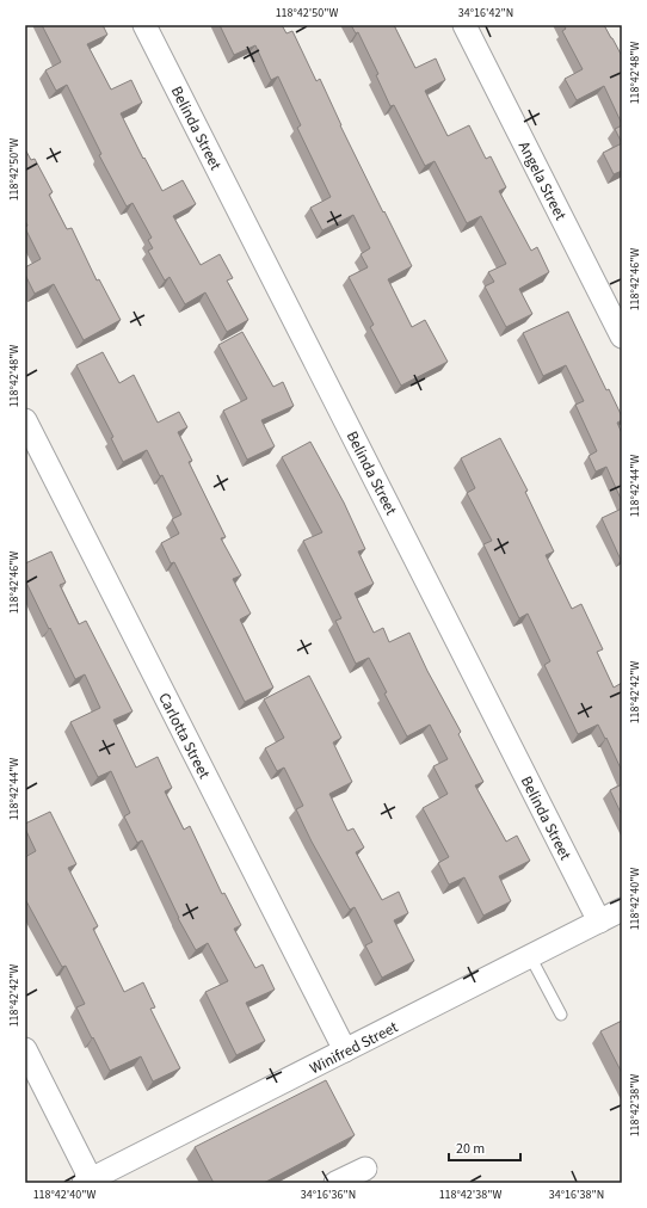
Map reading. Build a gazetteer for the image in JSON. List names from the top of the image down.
{
  "streets": {
    "street": [
      "Belinda Street",
      "Angela Street",
      "Carlotta Street",
      "Winifred Street"
    ]
  },
  "crossings": [
    ["Belinda Street", "Winifred Street"],
    ["Carlotta Street", "Winifred Street"]
  ],
  "scale_bar": "20 m",
  "coordinates": [
    "118°42'50\"W",
    "34°16'42\"N",
    "118°42'48\"W",
    "118°42'46\"W",
    "118°42'44\"W",
    "118°42'42\"W",
    "118°42'40\"W",
    "118°42'38\"W",
    "34°16'36\"N",
    "34°16'38\"N"
  ]
}
